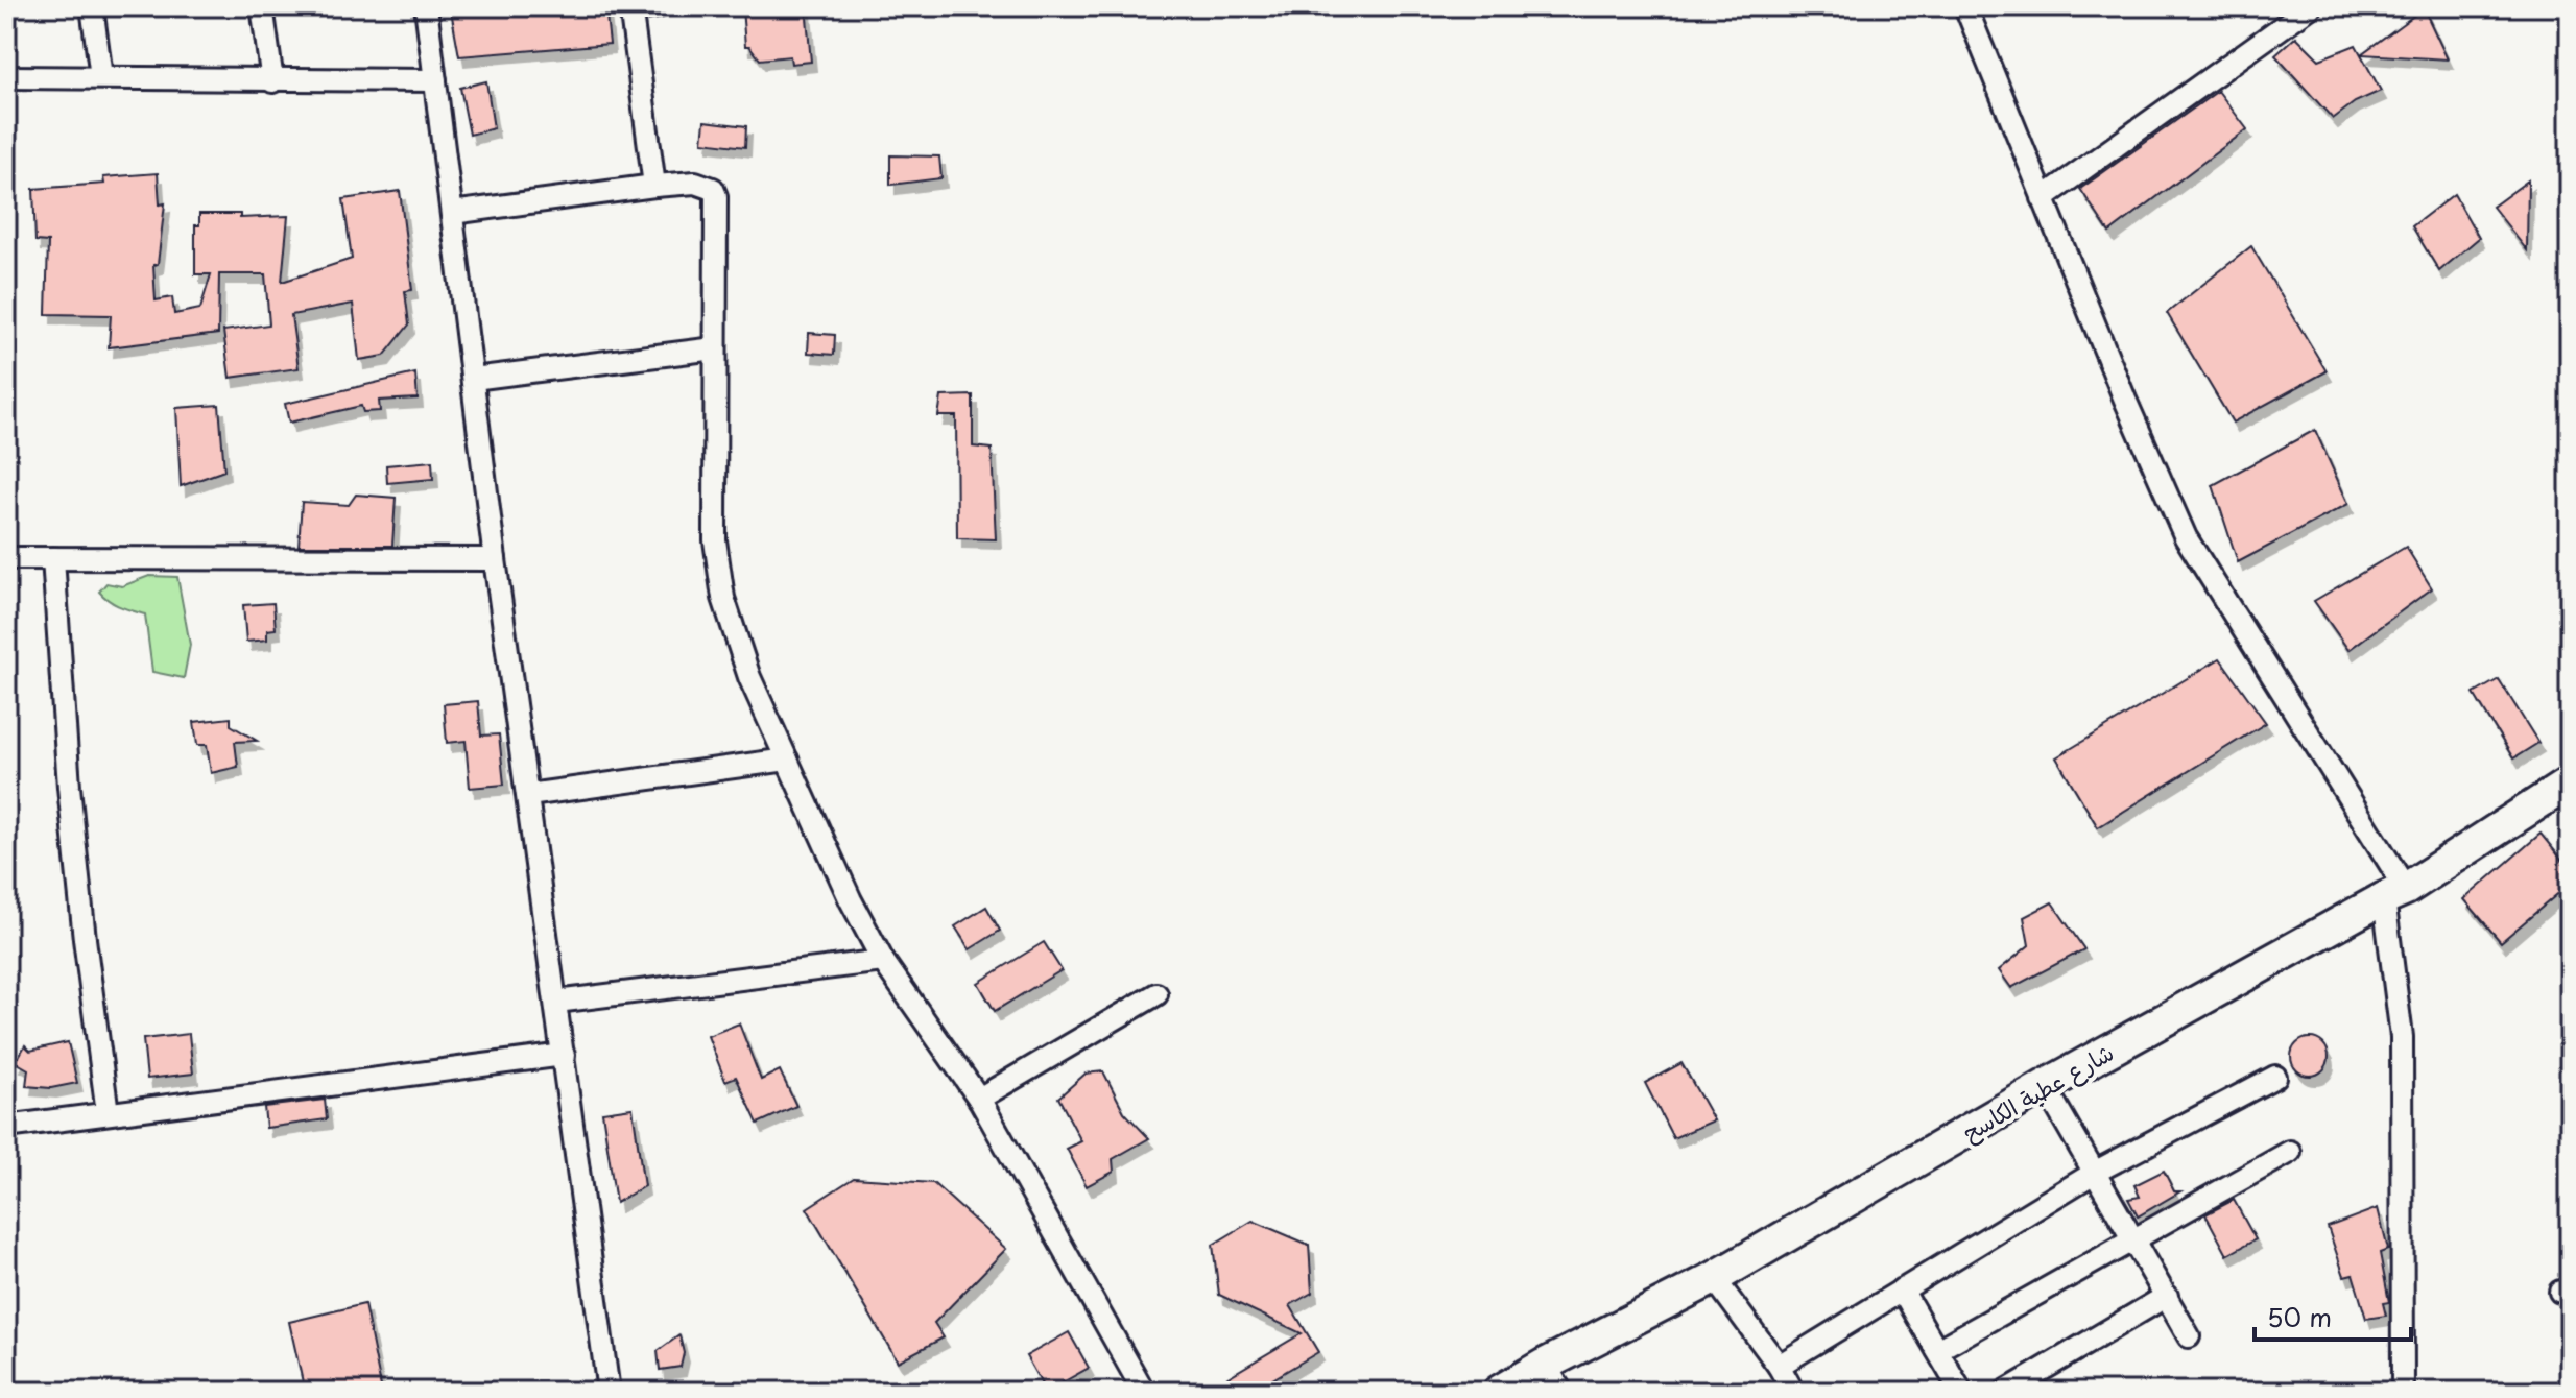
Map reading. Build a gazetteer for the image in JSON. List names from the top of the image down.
{
  "streets": {
    "street": ["شارع عطية الكاسح"]
  },
  "scale_bar": "50 m"
}
